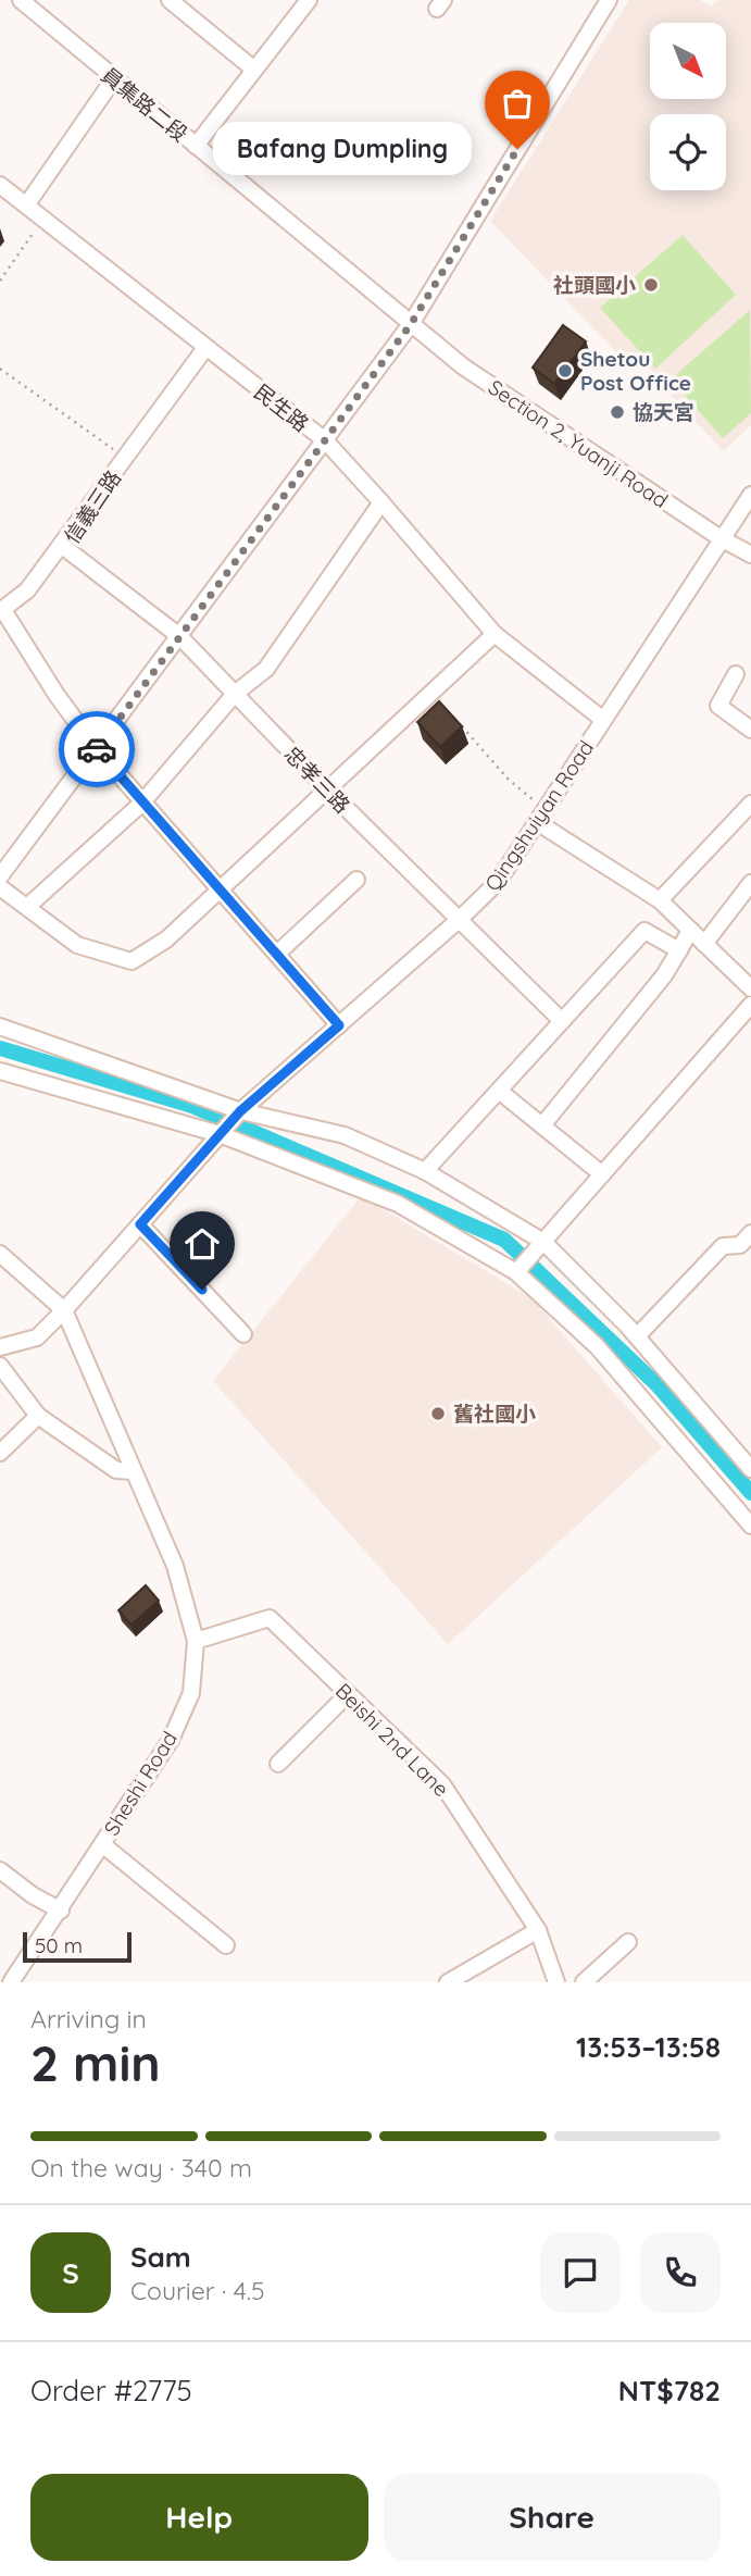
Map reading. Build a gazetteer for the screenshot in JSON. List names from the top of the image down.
{
  "streets": {
    "street": [
      "員集路二段",
      "民生路",
      "Section 2, Yuanji Road",
      "信義三路",
      "忠孝三路",
      "Qingshuiyan Road",
      "Beishi 2nd Lane",
      "Sheshi Road"
    ]
  },
  "crossings": [
    ["員集路二段", "Section 2, Yuanji Road"],
    ["民生路", "信義三路"],
    ["民生路", "Qingshuiyan Road"],
    ["Section 2, Yuanji Road", "Qingshuiyan Road"],
    ["信義三路", "忠孝三路"],
    ["忠孝三路", "Qingshuiyan Road"],
    ["Beishi 2nd Lane", "Sheshi Road"]
  ],
  "places": [
    "Bafang Dumpling",
    "社頭國小",
    "Shetou Post Office",
    "協天宮",
    "舊社國小"
  ],
  "scale_bar": "50 m",
  "north": "bottom right",
  "page": {
    "bubble": "Bafang Dumpling",
    "scale": "50 m",
    "heading": ["2 min", "Arriving in", "13:53–13:58"],
    "panel": [
      "Sam",
      "Courier · 4.5",
      "Order #2775",
      "NT$782"
    ],
    "bar": "On the way · 340 m",
    "round": "S",
    "buttons": ["Help", "Share"]
  }
}
